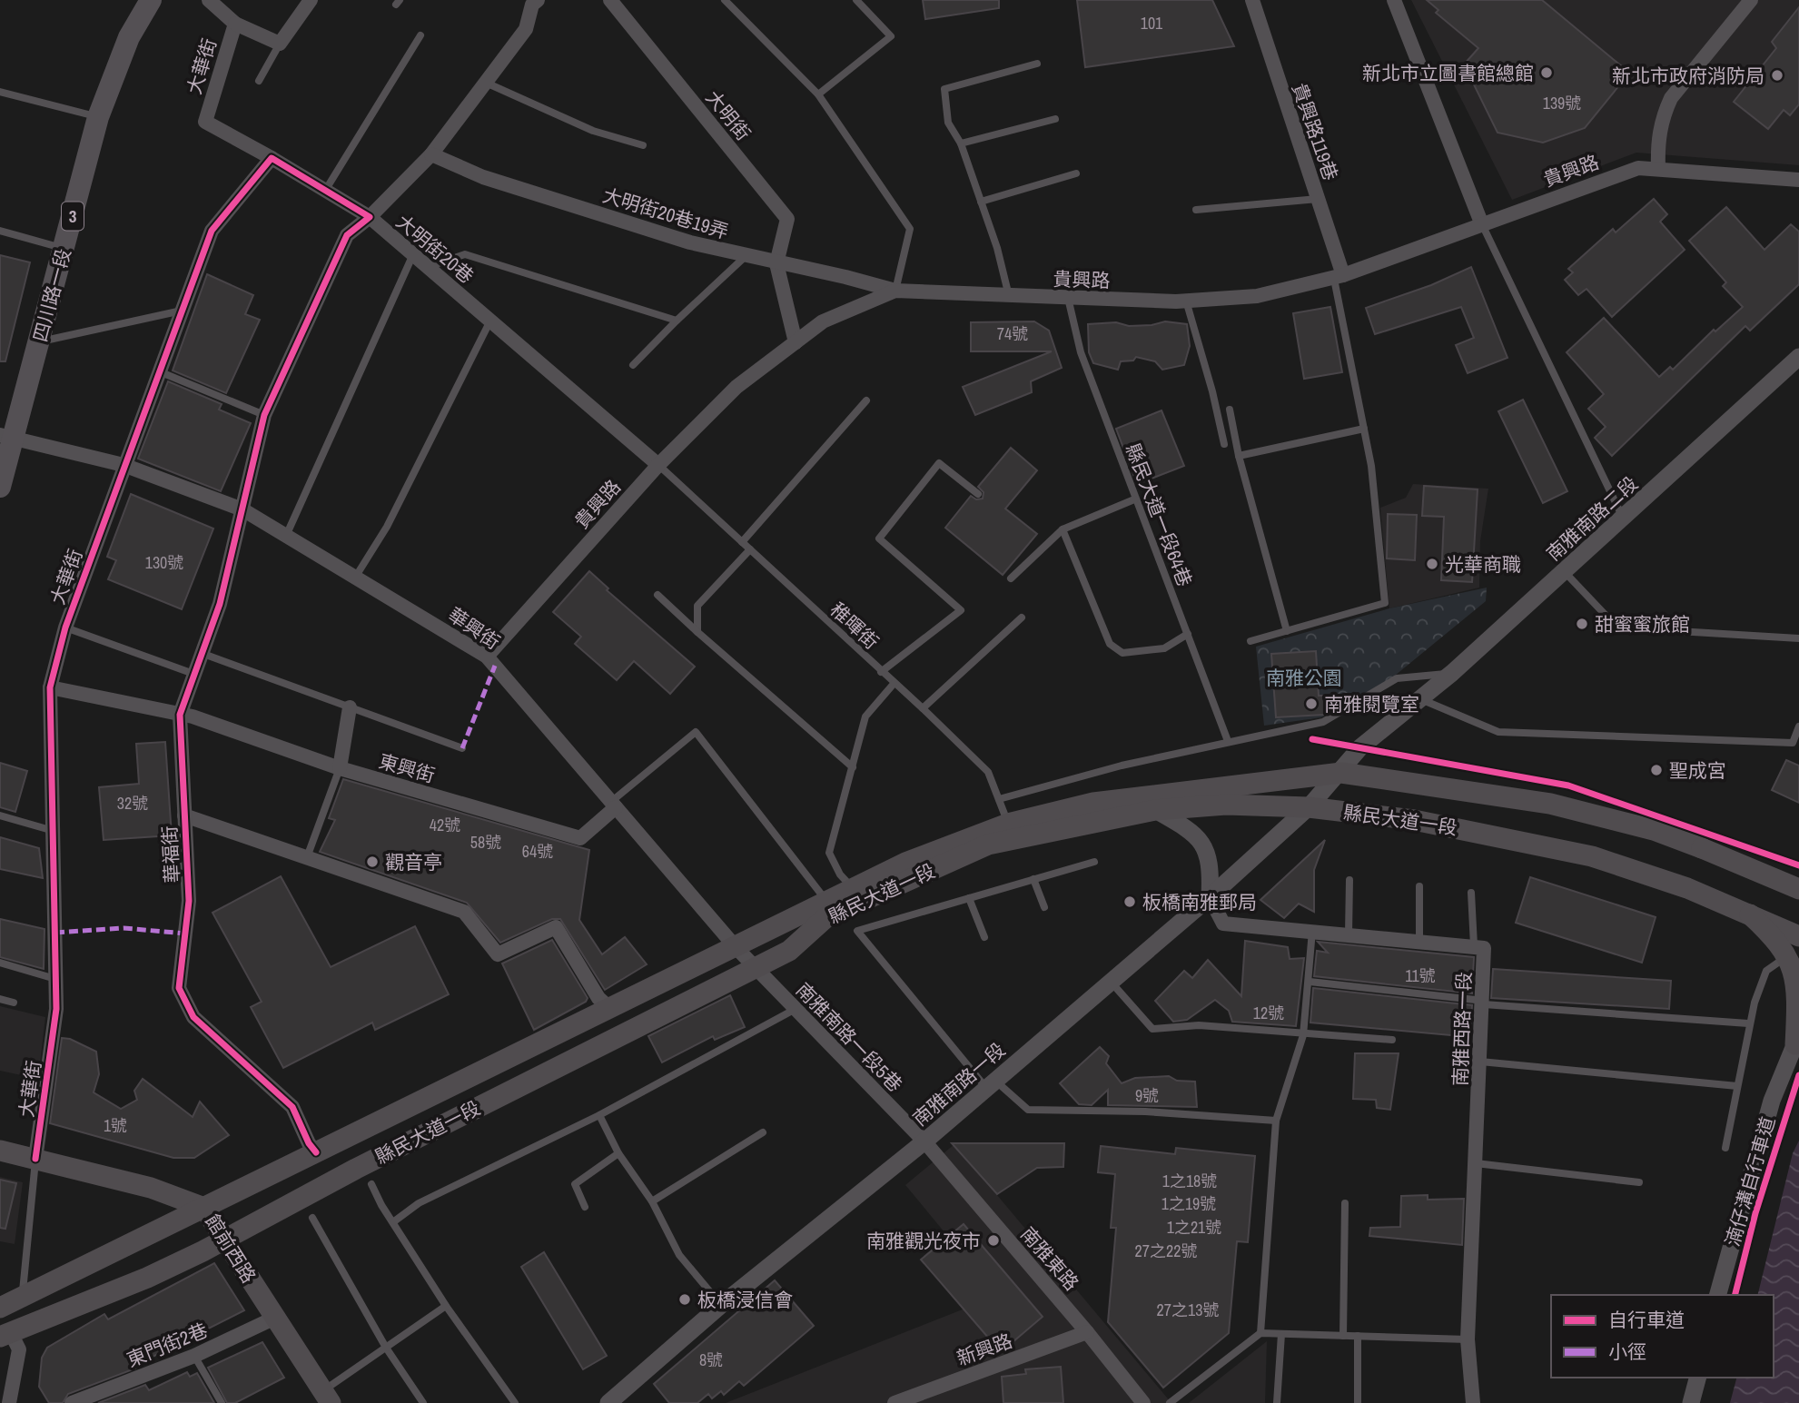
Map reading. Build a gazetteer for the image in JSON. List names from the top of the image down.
{
  "streets": {
    "main road": [
      "3",
      "四川路一段",
      "縣民大道一段",
      "館前西路"
    ],
    "street": [
      "大華街",
      "大明街",
      "貴興路119巷",
      "貴興路",
      "大明街20巷19弄",
      "大明街20巷",
      "南雅南路二段",
      "華興街",
      "東興街",
      "華福街",
      "南雅西路一段",
      "南雅南路一段5巷",
      "南雅南路一段",
      "南雅東路",
      "東門街2巷",
      "新興路"
    ],
    "lane": ["縣民大道一段64巷", "稚暉街"],
    "cycle path": ["湳仔溝自行車道"]
  },
  "crossings": [
    ["大華街", "大明街20巷"],
    ["大華街", "華興街"],
    ["大華街", "華福街"],
    ["大華街", "館前西路"],
    ["大明街", "大明街20巷19弄"],
    ["貴興路119巷", "貴興路"],
    ["貴興路", "大明街20巷19弄"],
    ["貴興路", "大明街20巷"],
    ["貴興路", "縣民大道一段64巷"],
    ["貴興路", "稚暉街"],
    ["貴興路", "華興街"],
    ["大明街20巷19弄", "大明街20巷"],
    ["大明街20巷", "稚暉街"],
    ["大明街20巷", "華福街"],
    ["南雅南路二段", "縣民大道一段"],
    ["南雅南路二段", "南雅南路一段"],
    ["稚暉街", "縣民大道一段"],
    ["華興街", "東興街"],
    ["華興街", "縣民大道一段"],
    ["華興街", "華福街"],
    ["華興街", "南雅南路一段5巷"],
    ["東興街", "華福街"],
    ["縣民大道一段", "華福街"],
    ["縣民大道一段", "南雅南路一段5巷"],
    ["縣民大道一段", "南雅南路一段"],
    ["縣民大道一段", "館前西路"],
    ["南雅西路一段", "南雅南路一段"],
    ["南雅南路一段5巷", "南雅南路一段"],
    ["南雅南路一段5巷", "南雅東路"],
    ["南雅南路一段", "南雅東路"],
    ["館前西路", "東門街2巷"],
    ["南雅東路", "新興路"]
  ],
  "parks": ["南雅公園"],
  "places": [
    "新北市立圖書館總館",
    "新北市政府消防局",
    "光華商職",
    "甜蜜蜜旅館",
    "南雅閱覽室",
    "聖成宮",
    "觀音亭",
    "板橋南雅郵局",
    "南雅觀光夜市",
    "板橋浸信會"
  ],
  "house_numbers": [
    "101",
    "139號",
    "74號",
    "130號",
    "32號",
    "42號",
    "58號",
    "64號",
    "11號",
    "12號",
    "9號",
    "1號",
    "1之18號",
    "1之19號",
    "1之21號",
    "27之22號",
    "27之13號",
    "8號"
  ],
  "legend": ["自行車道", "小徑"]
}
